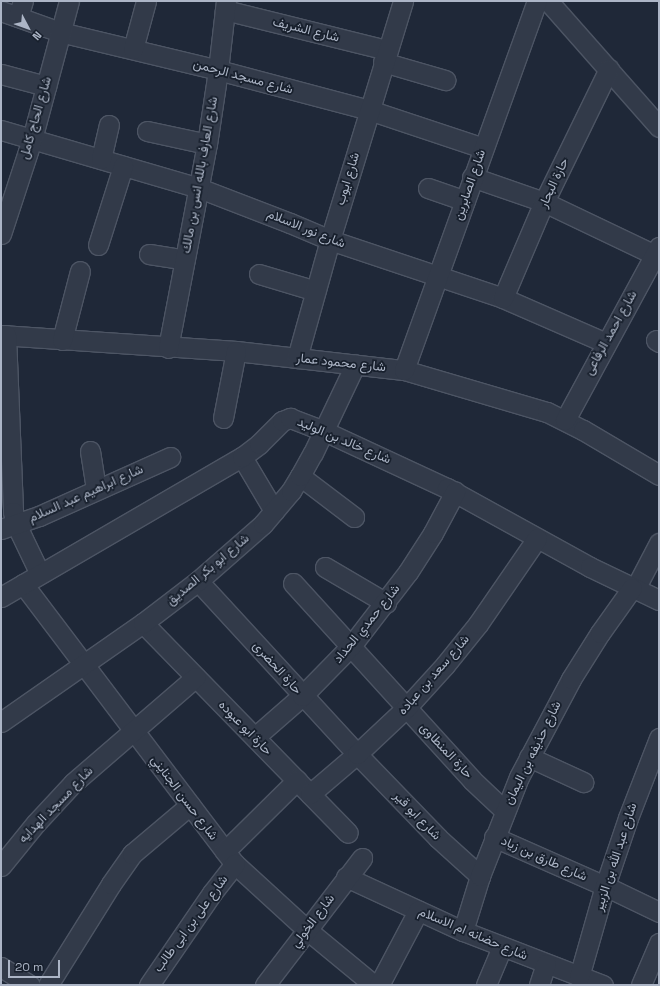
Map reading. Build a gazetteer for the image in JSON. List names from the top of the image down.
{
  "streets": {
    "street": [
      "شارع الشريف",
      "شارع مسجد الرحمن",
      "شارع الحاج كامل",
      "شارع العارف بالله انس بن مالك",
      "شارع ايوب",
      "حارة البحار",
      "شارع الصابرين",
      "شارع نور الاسلام",
      "شارع احمد الرفاعى",
      "شارع محمود عمار",
      "شارع خالد بن الوليد",
      "شارع ابراهيم عبد السلام",
      "شارع ابو بكر الصديق",
      "شارع حمدي الحداد",
      "حارة الحضرى",
      "شارع سعد بن عباده",
      "حارة ابو عبوده",
      "حارة المنطاوى",
      "شارع حذيفه بن اليمان",
      "شارع حسن الجنايني",
      "شارع مسجد الهدايه",
      "شارع ابو قير",
      "شارع عبد الله بن الزبير",
      "شارع طارق بن زياد",
      "شارع الخولي",
      "شارع على بن ابى طالب",
      "شارع حضانه ام الاسلام"
    ]
  },
  "crossings": [
    ["شارع الشريف", "شارع العارف بالله انس بن مالك"],
    ["شارع الشريف", "شارع ايوب"],
    ["شارع مسجد الرحمن", "شارع الحاج كامل"],
    ["شارع مسجد الرحمن", "شارع العارف بالله انس بن مالك"],
    ["شارع مسجد الرحمن", "شارع ايوب"],
    ["شارع مسجد الرحمن", "شارع الصابرين"],
    ["شارع الحاج كامل", "شارع نور الاسلام"],
    ["شارع العارف بالله انس بن مالك", "شارع نور الاسلام"],
    ["شارع العارف بالله انس بن مالك", "شارع محمود عمار"],
    ["شارع ايوب", "شارع نور الاسلام"],
    ["شارع ايوب", "شارع محمود عمار"],
    ["حارة البحار", "شارع نور الاسلام"],
    ["شارع الصابرين", "شارع نور الاسلام"],
    ["شارع الصابرين", "شارع محمود عمار"],
    ["شارع نور الاسلام", "شارع احمد الرفاعى"],
    ["شارع احمد الرفاعى", "شارع محمود عمار"],
    ["شارع محمود عمار", "شارع ابو بكر الصديق"],
    ["شارع خالد بن الوليد", "شارع ابو بكر الصديق"],
    ["شارع خالد بن الوليد", "شارع حمدي الحداد"],
    ["شارع خالد بن الوليد", "شارع سعد بن عباده"],
    ["شارع خالد بن الوليد", "شارع حذيفه بن اليمان"],
    ["شارع خالد بن الوليد", "شارع حسن الجنايني"],
    ["شارع ابو بكر الصديق", "حارة الحضرى"],
    ["شارع ابو بكر الصديق", "حارة ابو عبوده"],
    ["شارع ابو بكر الصديق", "شارع حسن الجنايني"],
    ["شارع حمدي الحداد", "حارة الحضرى"],
    ["شارع حمدي الحداد", "حارة ابو عبوده"],
    ["شارع حمدي الحداد", "حارة المنطاوى"],
    ["حارة الحضرى", "شارع سعد بن عباده"],
    ["حارة الحضرى", "شارع ابو قير"],
    ["شارع سعد بن عباده", "حارة ابو عبوده"],
    ["شارع سعد بن عباده", "حارة المنطاوى"],
    ["شارع سعد بن عباده", "شارع ابو قير"],
    ["حارة ابو عبوده", "شارع مسجد الهدايه"],
    ["حارة ابو عبوده", "شارع على بن ابى طالب"],
    ["حارة المنطاوى", "شارع حذيفه بن اليمان"],
    ["شارع حذيفه بن اليمان", "شارع ابو قير"],
    ["شارع حذيفه بن اليمان", "شارع طارق بن زياد"],
    ["شارع حذيفه بن اليمان", "شارع حضانه ام الاسلام"],
    ["شارع حسن الجنايني", "شارع مسجد الهدايه"],
    ["شارع حسن الجنايني", "شارع الخولي"],
    ["شارع حسن الجنايني", "شارع على بن ابى طالب"],
    ["شارع عبد الله بن الزبير", "شارع طارق بن زياد"],
    ["شارع عبد الله بن الزبير", "شارع حضانه ام الاسلام"],
    ["شارع الخولي", "شارع حضانه ام الاسلام"]
  ],
  "scale_bar": "20 m",
  "north": "bottom right"
}
